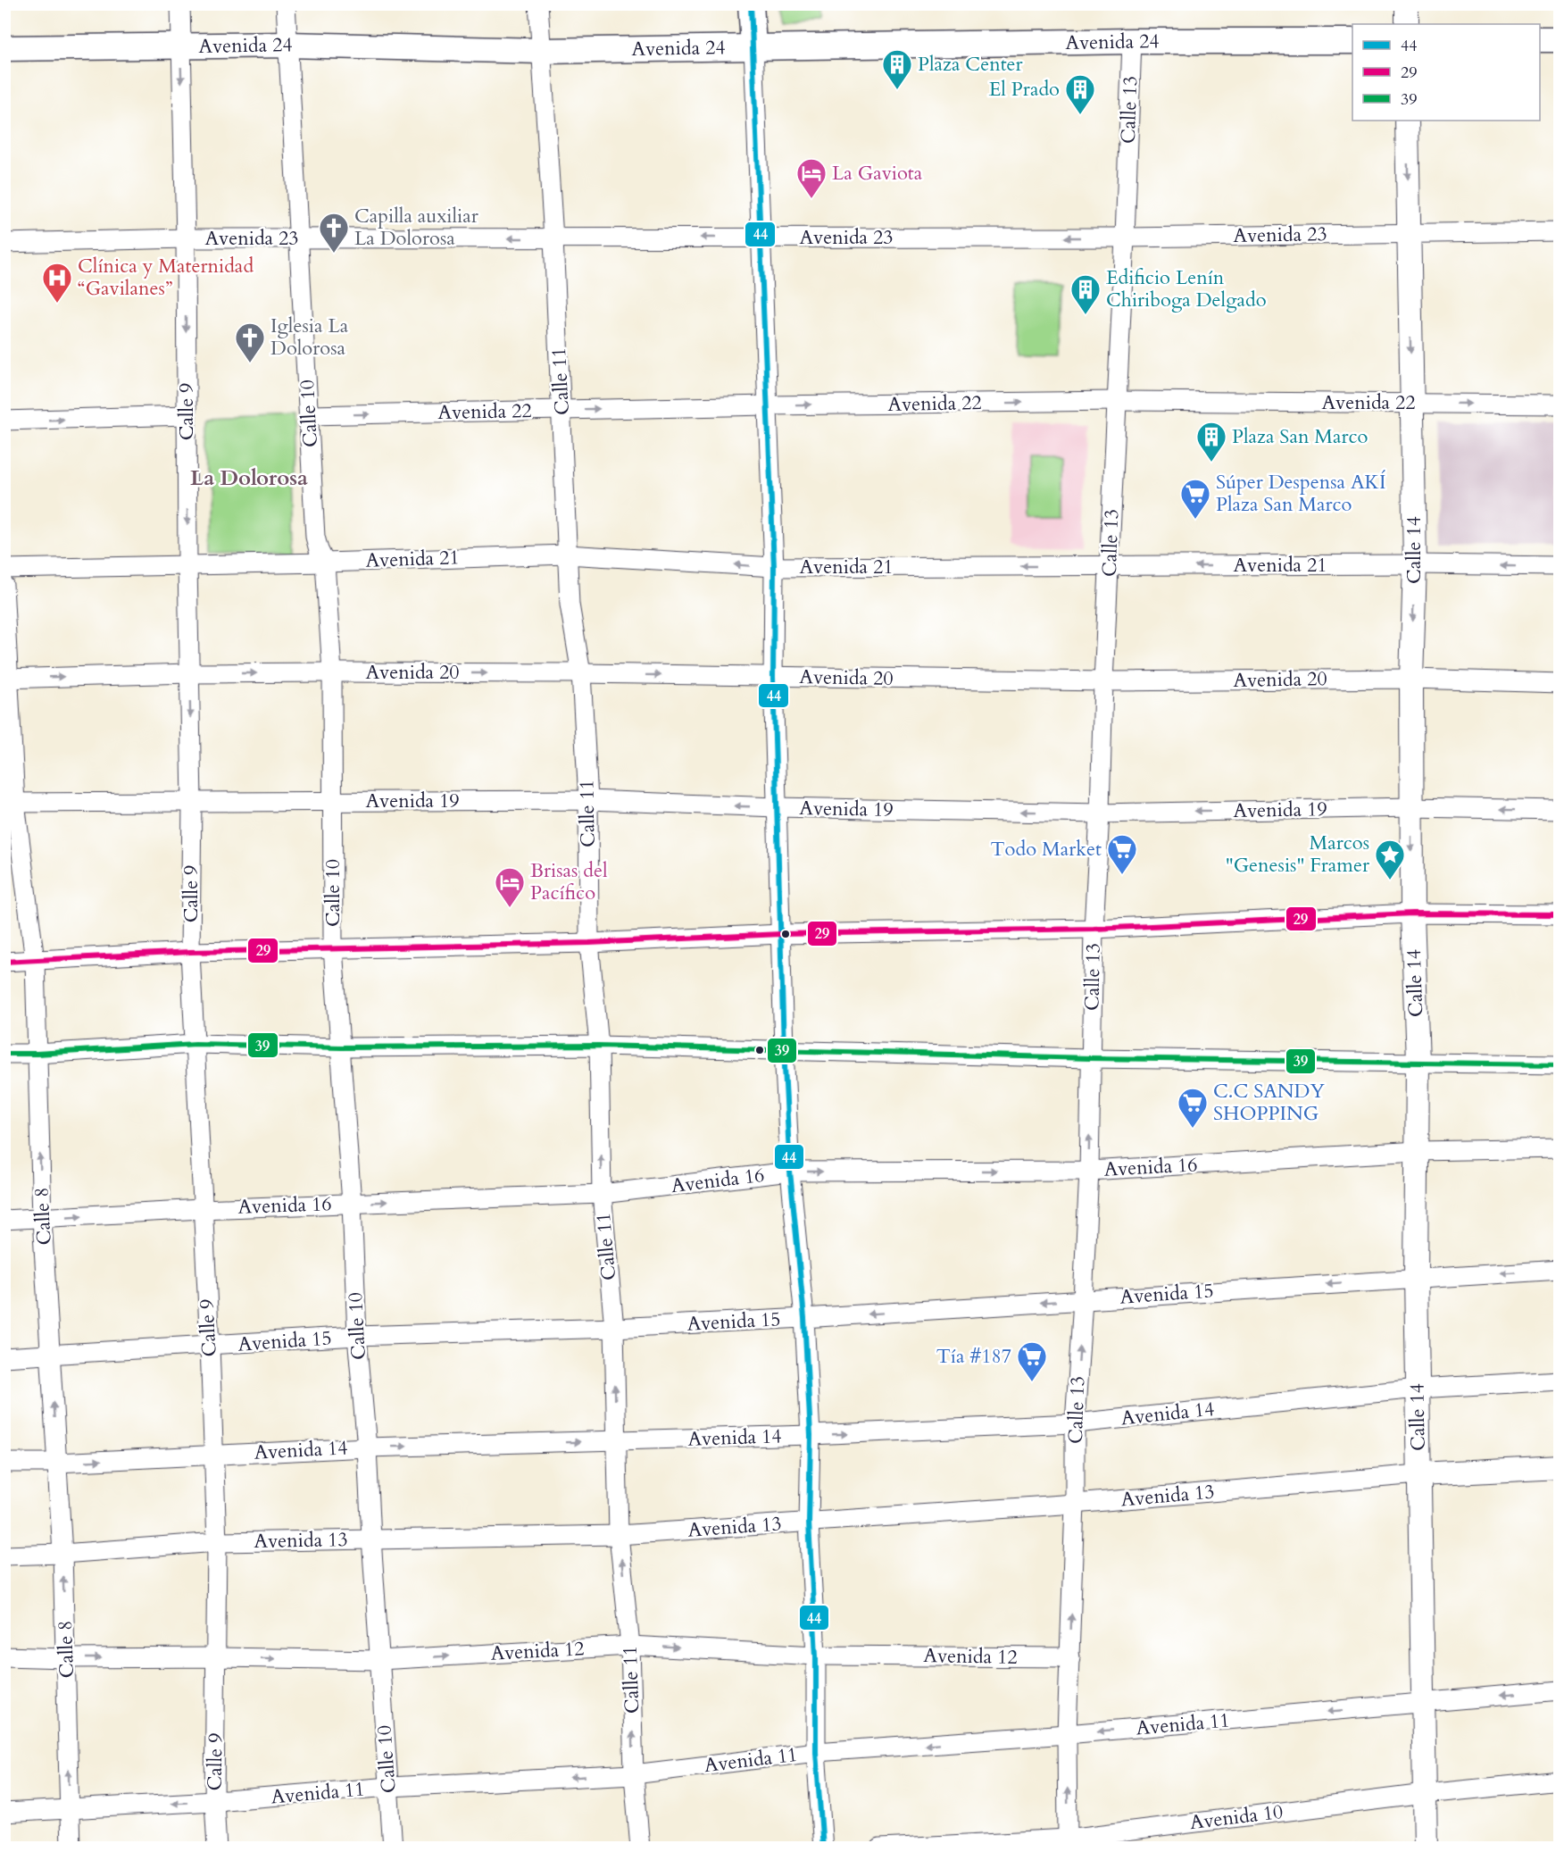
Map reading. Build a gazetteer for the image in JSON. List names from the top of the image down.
{
  "streets": {
    "main road": ["Avenida 24"],
    "street": [
      "Calle 13",
      "Avenida 23",
      "Calle 11",
      "Avenida 22",
      "Calle 9",
      "Calle 10",
      "Calle 14",
      "Avenida 21",
      "Avenida 20",
      "Avenida 19",
      "Avenida 16",
      "Calle 8",
      "Avenida 15",
      "Avenida 14",
      "Avenida 13",
      "Avenida 12",
      "Avenida 11",
      "Avenida 10"
    ]
  },
  "crossings": [
    ["Avenida 24", "Calle 13"],
    ["Avenida 24", "Calle 11"],
    ["Avenida 24", "Calle 9"],
    ["Avenida 24", "Calle 10"],
    ["Calle 13", "Avenida 23"],
    ["Calle 13", "Avenida 22"],
    ["Calle 13", "Avenida 21"],
    ["Calle 13", "Avenida 20"],
    ["Calle 13", "Avenida 19"],
    ["Calle 13", "Avenida 16"],
    ["Calle 13", "Avenida 15"],
    ["Calle 13", "Avenida 14"],
    ["Calle 13", "Avenida 13"],
    ["Calle 13", "Avenida 12"],
    ["Calle 13", "Avenida 11"],
    ["Calle 13", "Avenida 10"],
    ["Avenida 23", "Calle 11"],
    ["Avenida 23", "Calle 9"],
    ["Avenida 23", "Calle 10"],
    ["Avenida 23", "Calle 14"],
    ["Calle 11", "Avenida 22"],
    ["Calle 11", "Avenida 21"],
    ["Calle 11", "Avenida 20"],
    ["Calle 11", "Avenida 19"],
    ["Calle 11", "Avenida 16"],
    ["Calle 11", "Avenida 15"],
    ["Calle 11", "Avenida 14"],
    ["Calle 11", "Avenida 13"],
    ["Calle 11", "Avenida 12"],
    ["Calle 11", "Avenida 11"],
    ["Avenida 22", "Calle 10"],
    ["Avenida 22", "Calle 14"],
    ["Calle 9", "Avenida 21"],
    ["Calle 9", "Avenida 20"],
    ["Calle 9", "Avenida 19"],
    ["Calle 9", "Avenida 16"],
    ["Calle 9", "Avenida 15"],
    ["Calle 9", "Avenida 14"],
    ["Calle 9", "Avenida 13"],
    ["Calle 9", "Avenida 12"],
    ["Calle 9", "Avenida 11"],
    ["Calle 10", "Avenida 21"],
    ["Calle 10", "Avenida 20"],
    ["Calle 10", "Avenida 19"],
    ["Calle 10", "Avenida 16"],
    ["Calle 10", "Avenida 15"],
    ["Calle 10", "Avenida 14"],
    ["Calle 10", "Avenida 13"],
    ["Calle 10", "Avenida 12"],
    ["Calle 10", "Avenida 11"],
    ["Calle 14", "Avenida 21"],
    ["Calle 14", "Avenida 20"],
    ["Calle 14", "Avenida 19"],
    ["Calle 14", "Avenida 16"],
    ["Calle 14", "Avenida 15"],
    ["Calle 14", "Avenida 14"],
    ["Calle 14", "Avenida 13"],
    ["Calle 14", "Avenida 11"],
    ["Calle 14", "Avenida 10"],
    ["Avenida 20", "Calle 8"],
    ["Avenida 19", "Calle 8"],
    ["Avenida 16", "Calle 8"],
    ["Calle 8", "Avenida 15"],
    ["Calle 8", "Avenida 14"],
    ["Calle 8", "Avenida 13"],
    ["Calle 8", "Avenida 12"],
    ["Calle 8", "Avenida 11"]
  ],
  "one_way": [
    "Avenida 23",
    "Avenida 22",
    "Calle 9",
    "Avenida 21",
    "Avenida 20",
    "Calle 8",
    "Avenida 15",
    "Avenida 14",
    "Avenida 12",
    "Avenida 11"
  ],
  "districts": ["La Dolorosa"],
  "places": {
    "building": [
      "Plaza Center",
      "El Prado",
      "Edificio Lenín Chiriboga Delgado",
      "Plaza San Marco"
    ],
    "hotel": ["La Gaviota", "Brisas del Pacífico"],
    "church": ["Capilla auxiliar La Dolorosa", "Iglesia La Dolorosa"],
    "hospital": ["Clínica y Maternidad “Gavilanes”"],
    "supermarket": [
      "Súper Despensa AKÍ Plaza San Marco",
      "Todo Market",
      "C.C SANDY SHOPPING",
      "Tía #187"
    ],
    "place": ["Marcos \"Genesis\" Framer"]
  },
  "lines": ["transit line 44", "transit line 29", "transit line 39"],
  "legend": ["44", "29", "39"]
}
